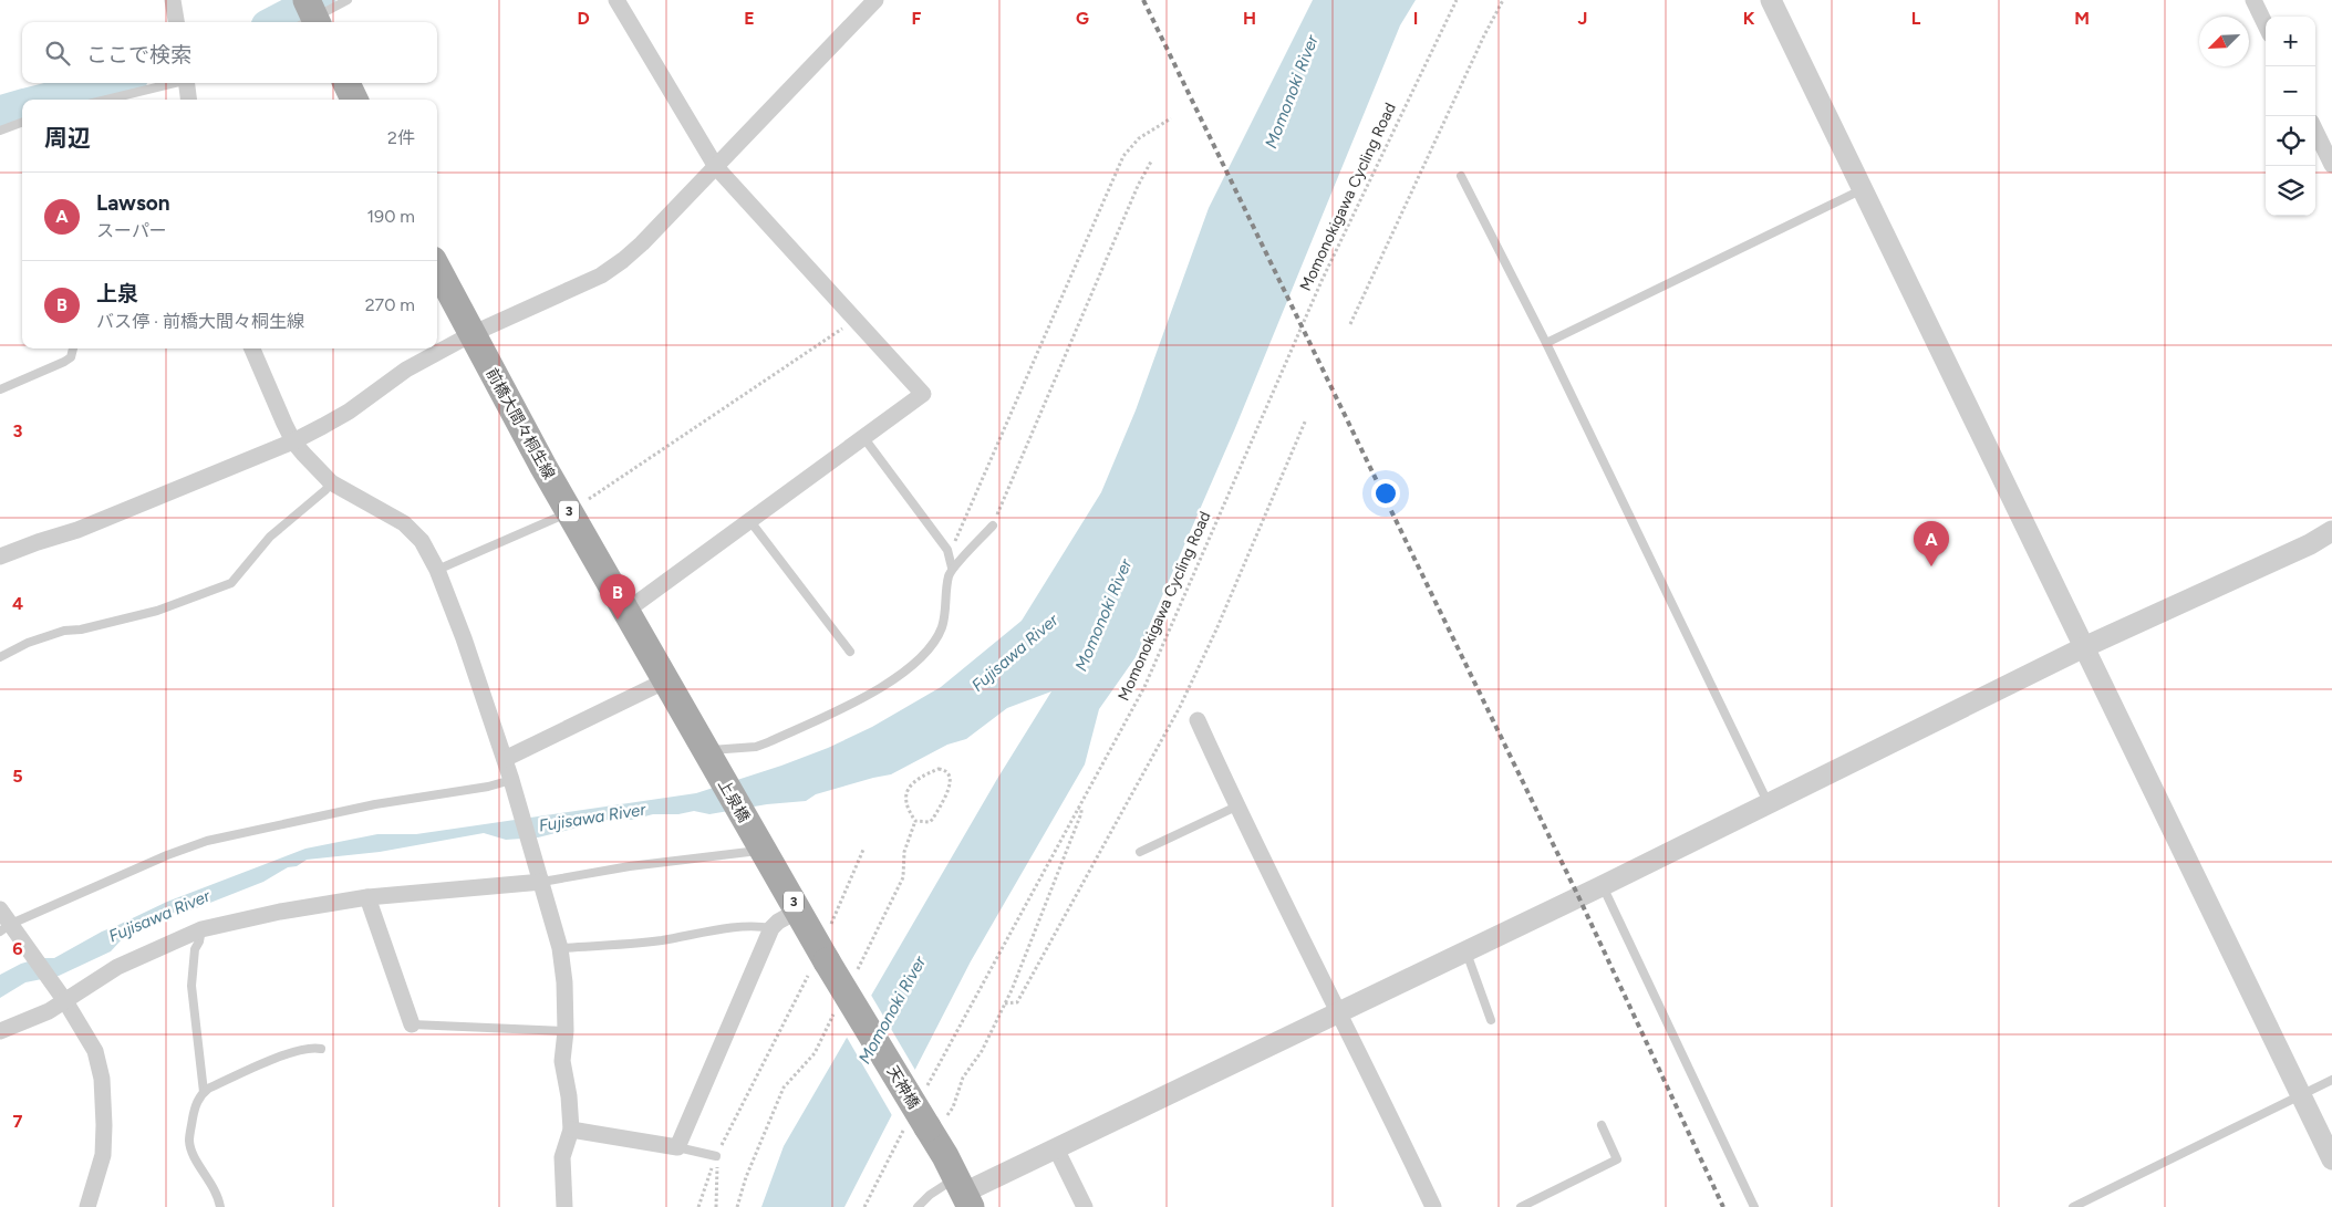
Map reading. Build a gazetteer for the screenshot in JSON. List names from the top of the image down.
{
  "streets": {
    "main road": [
      "前橋大間々桐生線",
      "3",
      "上泉橋",
      "天神橋"
    ],
    "path": ["Momonokigawa Cycling Road"]
  },
  "crossings": [
    ["前橋大間々桐生線", "上泉橋"],
    ["3", "上泉橋"],
    ["3", "天神橋"]
  ],
  "water": ["Momonoki River", "Fujisawa River"],
  "north": "bottom left",
  "page": {
    "map_buttons": ["+", "−"],
    "search": "ここで検索",
    "heading": ["周辺", "2件"],
    "list": [
      {
        "mark": "A",
        "name": "Lawson",
        "note": "スーパー",
        "value": "190 m"
      },
      {
        "mark": "B",
        "name": "上泉",
        "note": "バス停 · 前橋大間々桐生線",
        "value": "270 m"
      }
    ],
    "pins": ["A", "B"]
  },
  "grid": {
    "columns": [
      "D",
      "E",
      "F",
      "G",
      "H",
      "I",
      "J",
      "K",
      "L",
      "M"
    ],
    "rows": [
      "3",
      "4",
      "5",
      "6",
      "7"
    ]
  }
}
